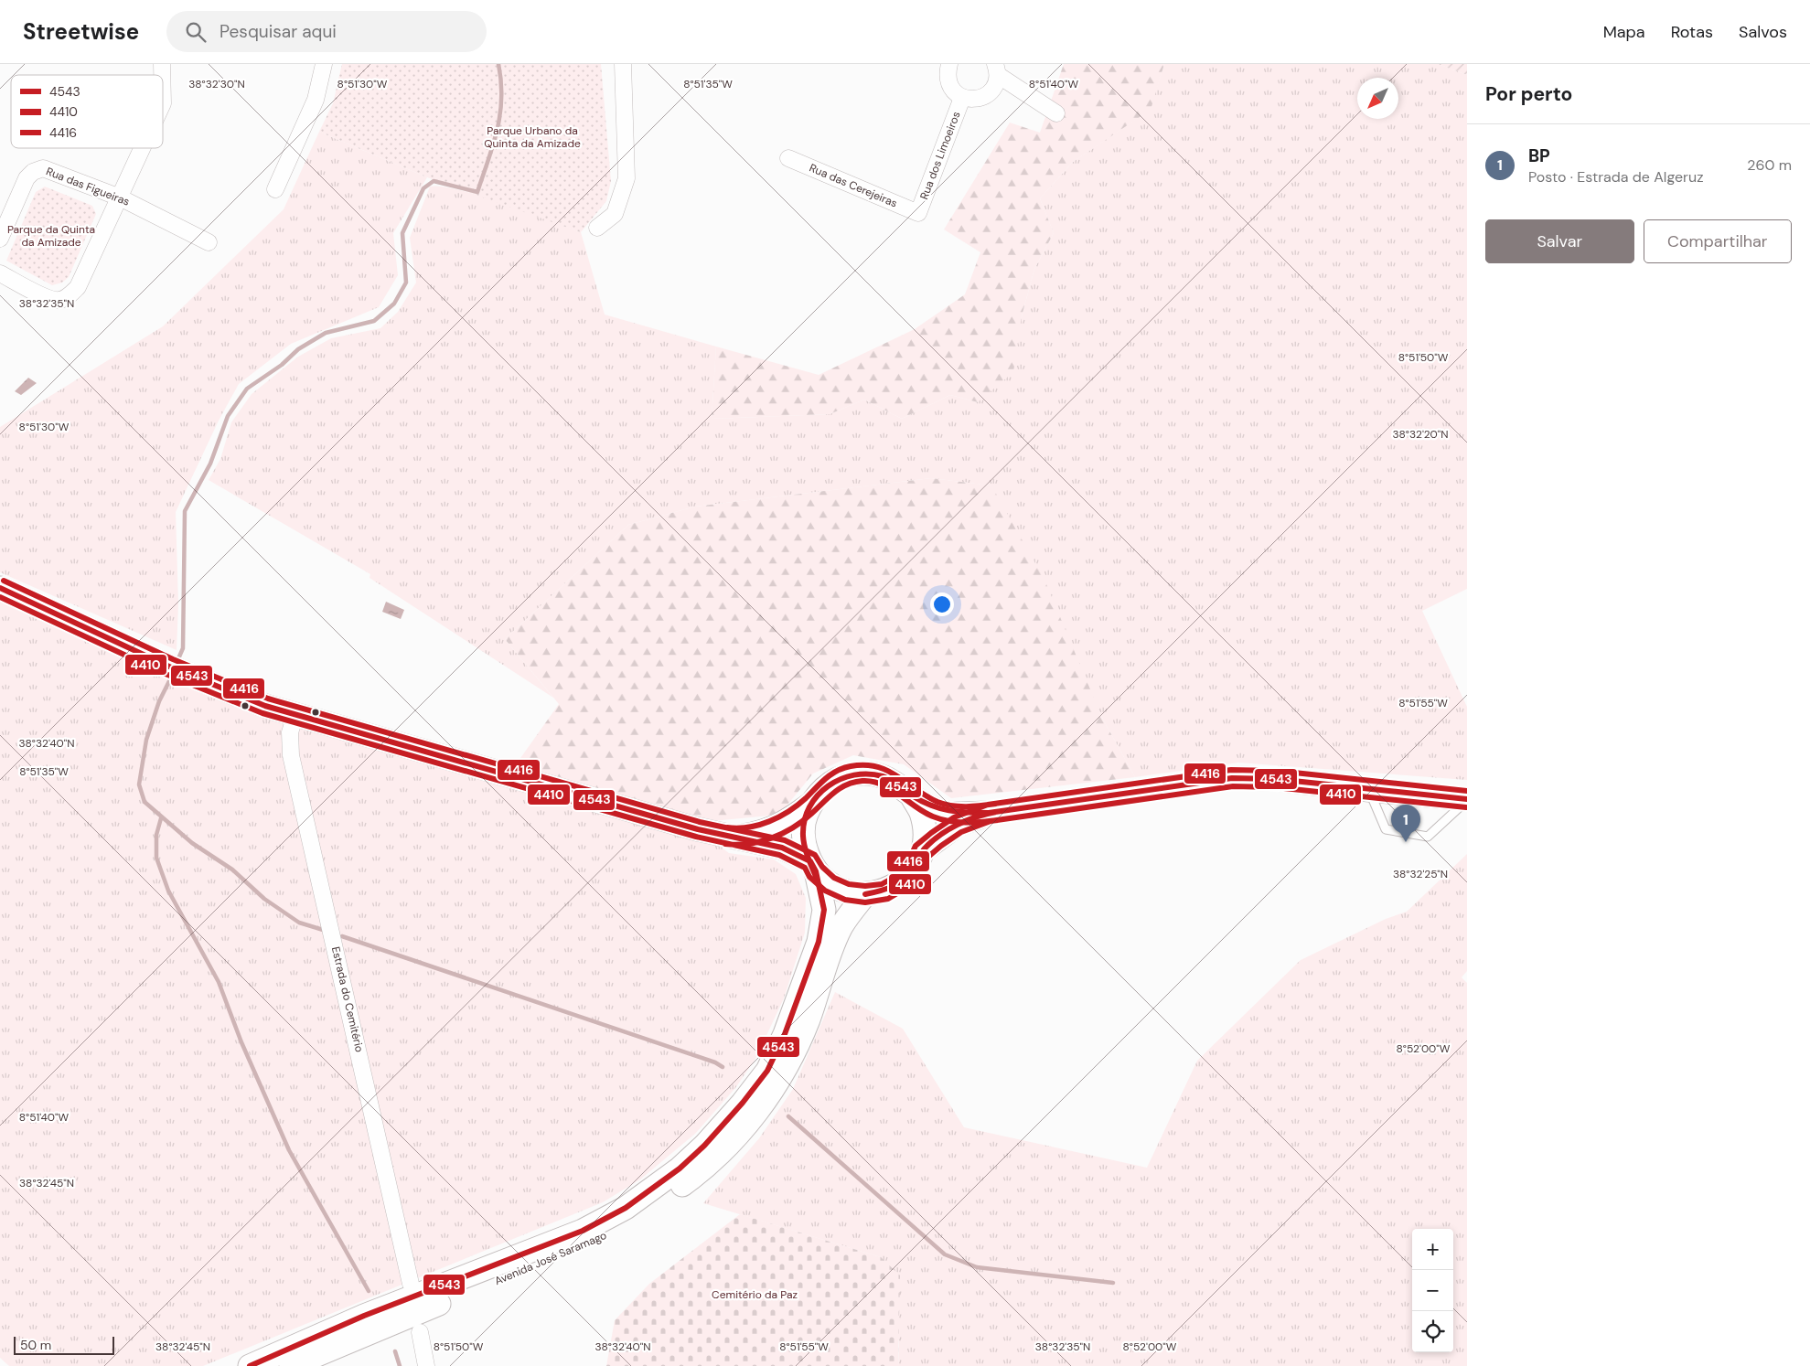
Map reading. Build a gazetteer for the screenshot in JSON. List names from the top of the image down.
{
  "streets": {
    "main road": ["Avenida José Saramago"],
    "street": [
      "Rua dos Limoeiros",
      "Rua das Cerejeiras",
      "Rua das Figueiras",
      "Estrada do Cemitério"
    ]
  },
  "crossings": [
    ["Rua dos Limoeiros", "Rua das Cerejeiras"]
  ],
  "parks": ["Parque Urbano da Quinta da Amizade", "Parque da Quinta da Amizade", "Cemitério da Paz"],
  "lines": ["transit line 4416", "transit line 4543", "transit line 4410"],
  "legend": ["4543", "4410", "4416"],
  "scale_bar": "50 m",
  "north": "bottom left",
  "page": {
    "header": "Streetwise",
    "search": "Pesquisar aqui",
    "nav": ["Mapa", "Rotas", "Salvos"],
    "heading": "Por perto",
    "list": [
      {
        "mark": "1",
        "name": "BP",
        "note": "Posto · Estrada de Algeruz",
        "value": "260 m"
      }
    ],
    "buttons": ["Salvar", "Compartilhar"],
    "pins": "1",
    "map_buttons": ["+", "−"],
    "scale": "50 m"
  },
  "coordinates": [
    "38°32'30\"N",
    "8°51'30\"W",
    "8°51'35\"W",
    "8°51'40\"W",
    "38°32'35\"N",
    "8°51'50\"W",
    "38°32'20\"N",
    "8°51'55\"W",
    "38°32'40\"N",
    "38°32'25\"N",
    "8°52'00\"W",
    "38°32'45\"N"
  ]
}
